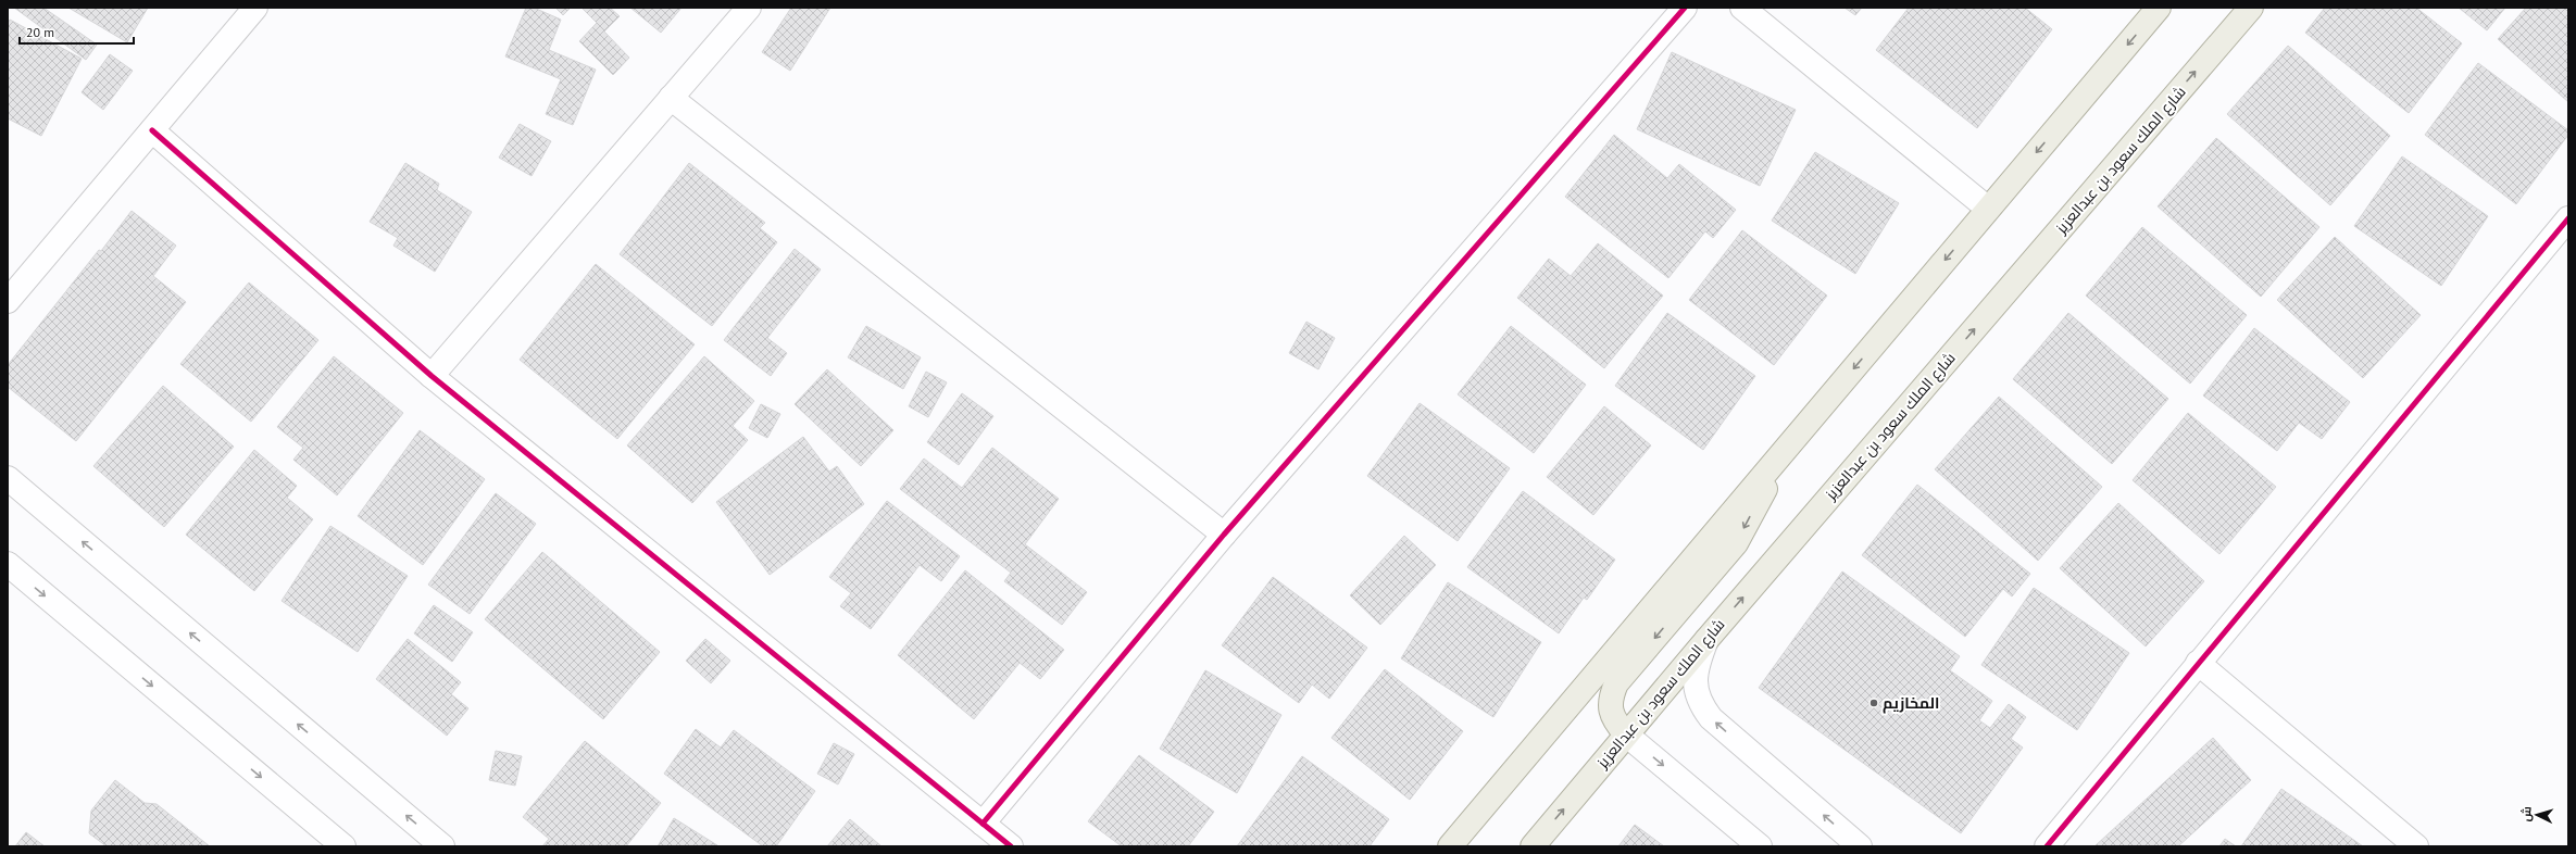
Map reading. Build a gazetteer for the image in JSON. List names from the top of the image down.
{
  "streets": {
    "main road": ["شارع الملك سعود بن عبدالعزيز"]
  },
  "places": ["المخازيم"],
  "scale_bar": "20 m",
  "north": "left"
}
